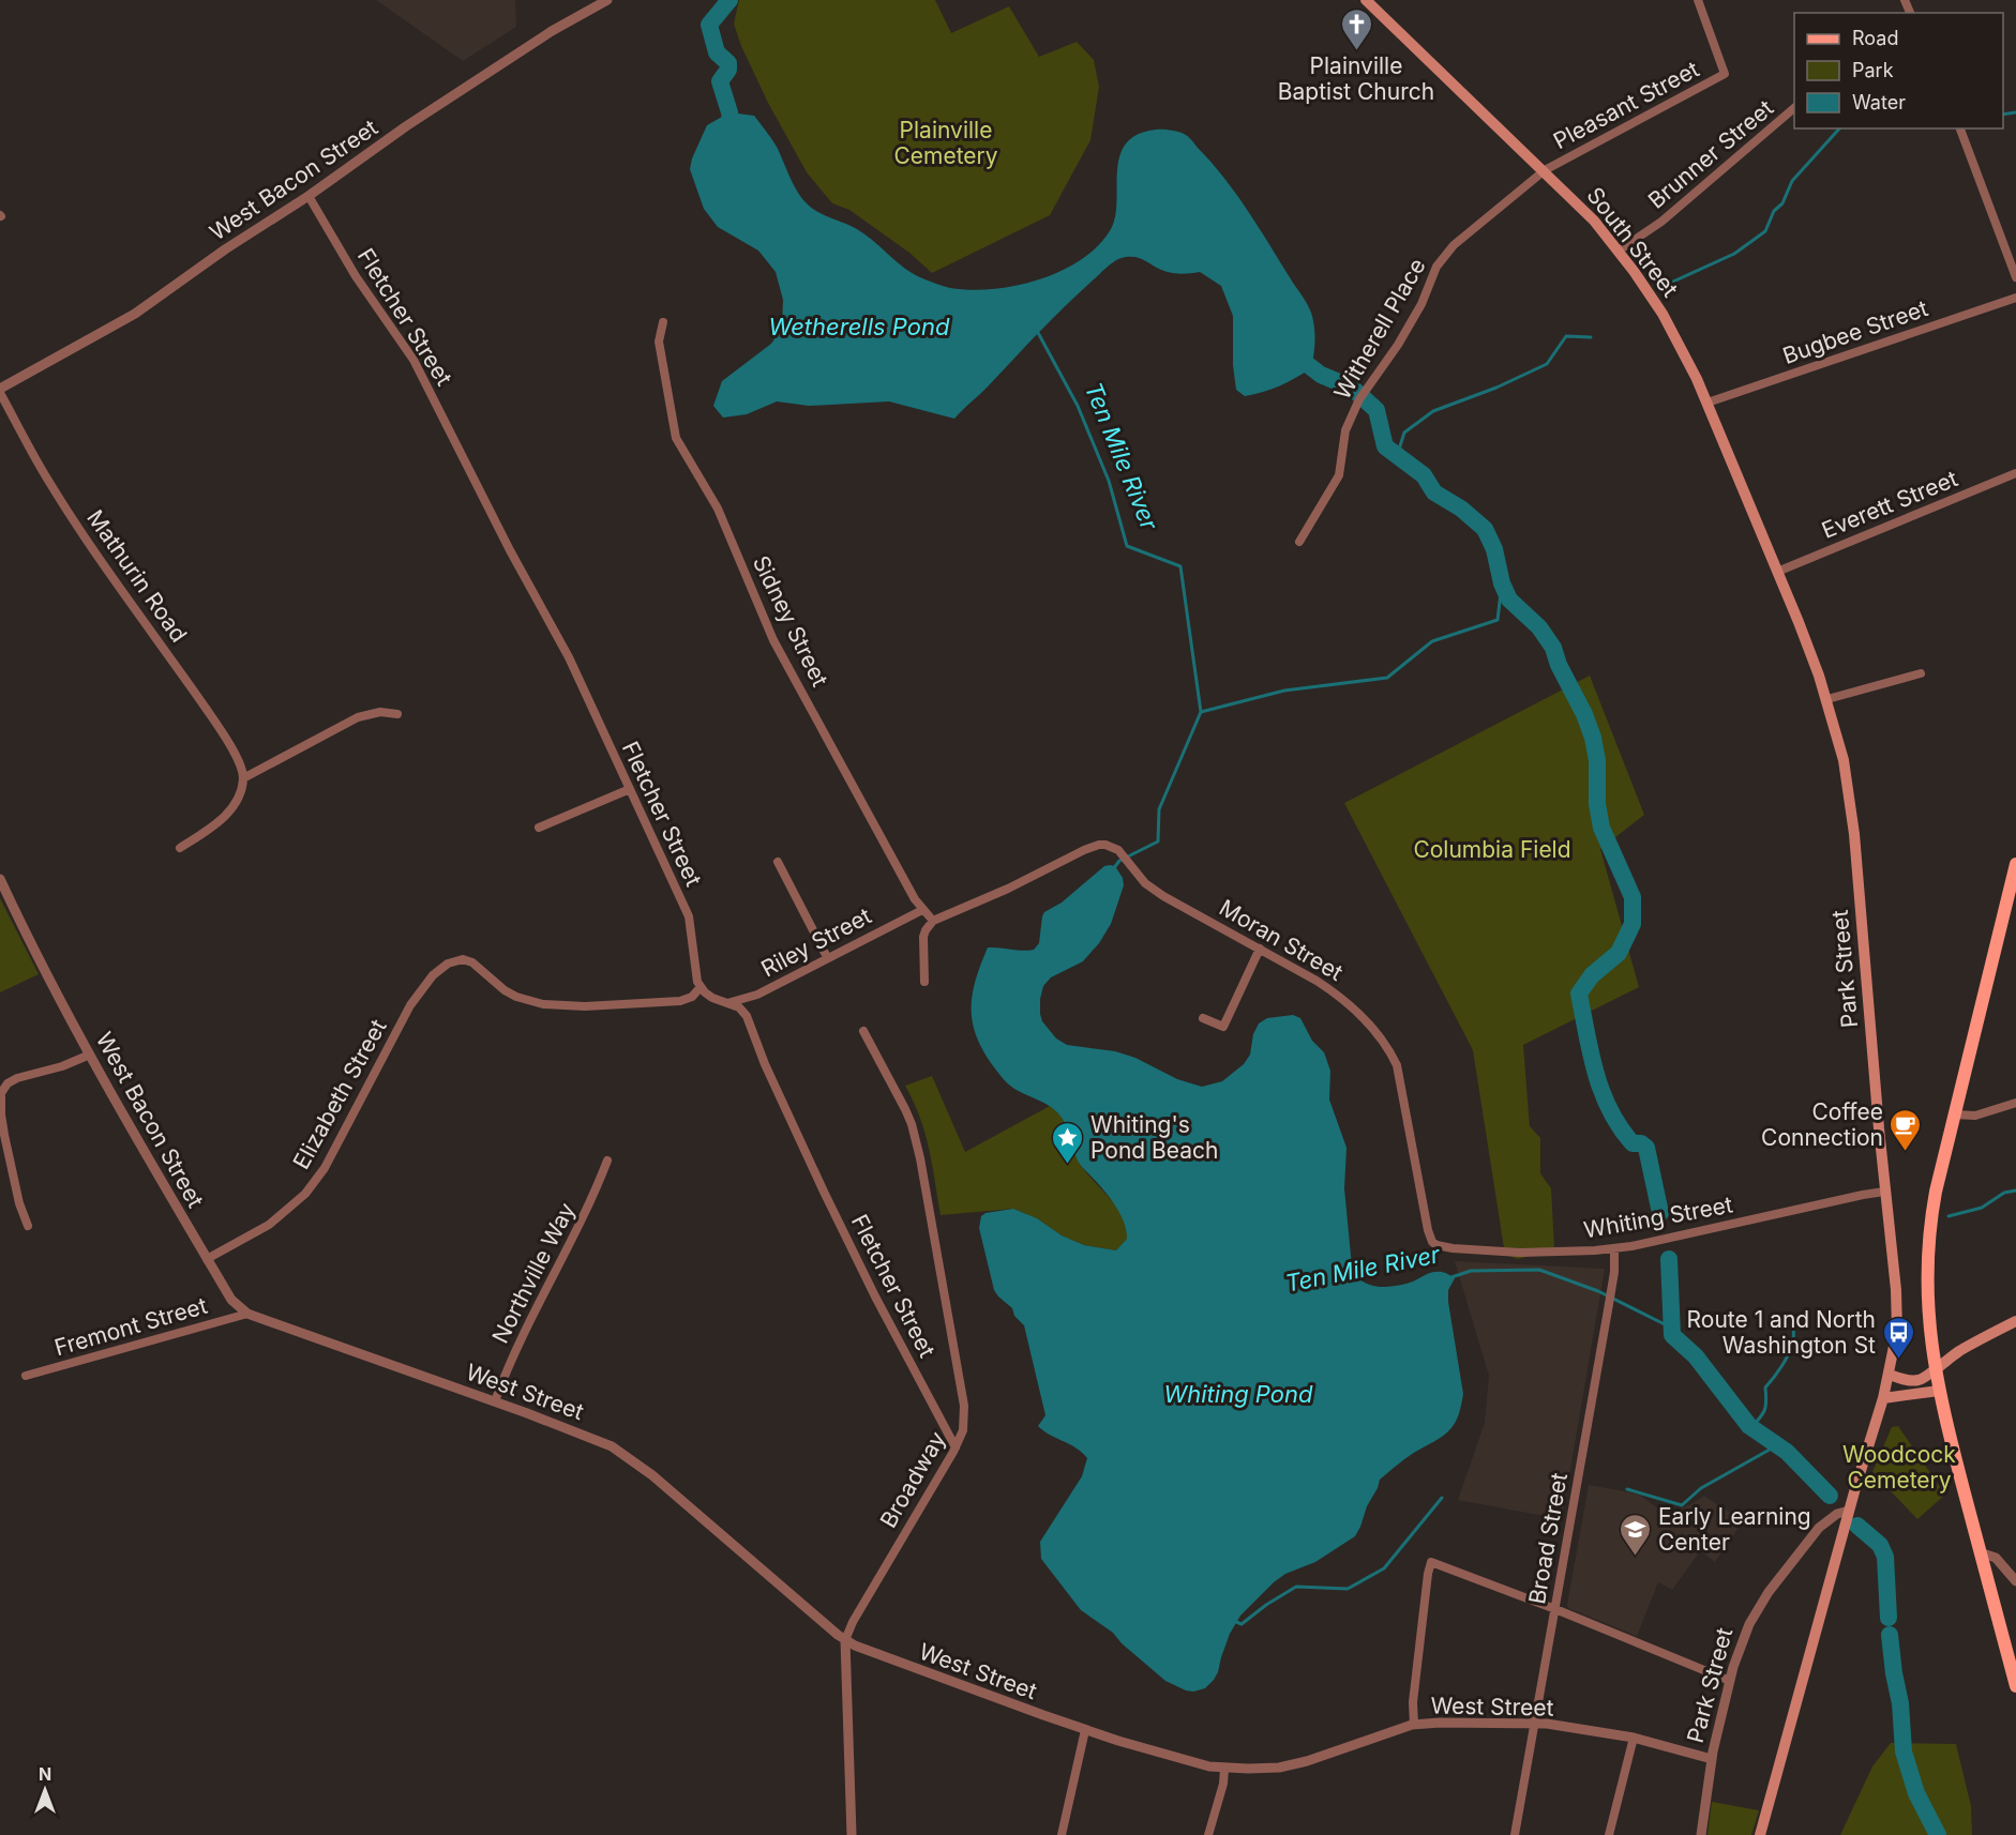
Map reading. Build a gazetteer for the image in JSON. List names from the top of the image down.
{
  "streets": {
    "main road": ["South Street", "Park Street"],
    "street": [
      "Pleasant Street",
      "Brunner Street",
      "West Bacon Street",
      "Fletcher Street",
      "Witherell Place",
      "Bugbee Street",
      "Everett Street",
      "Mathurin Road",
      "Sidney Street",
      "Moran Street",
      "Riley Street",
      "Elizabeth Street",
      "Whiting Street",
      "Northville Way",
      "Fremont Street",
      "West Street",
      "Broadway",
      "Broad Street"
    ]
  },
  "crossings": [
    ["Pleasant Street", "South Street"],
    ["Pleasant Street", "Witherell Place"],
    ["Brunner Street", "South Street"],
    ["West Bacon Street", "Fletcher Street"],
    ["West Bacon Street", "Mathurin Road"],
    ["West Bacon Street", "Elizabeth Street"],
    ["West Bacon Street", "Fremont Street"],
    ["West Bacon Street", "West Street"],
    ["South Street", "Witherell Place"],
    ["South Street", "Bugbee Street"],
    ["South Street", "Everett Street"],
    ["South Street", "Park Street"],
    ["Fletcher Street", "Riley Street"],
    ["Fletcher Street", "Elizabeth Street"],
    ["Fletcher Street", "Broadway"],
    ["Everett Street", "Park Street"],
    ["Sidney Street", "Moran Street"],
    ["Sidney Street", "Riley Street"],
    ["Moran Street", "Whiting Street"],
    ["Park Street", "Whiting Street"],
    ["Park Street", "West Street"],
    ["Whiting Street", "Broad Street"],
    ["Northville Way", "West Street"],
    ["West Street", "Broadway"],
    ["West Street", "Broad Street"]
  ],
  "water": ["Wetherells Pond", "Ten Mile River", "Whiting Pond"],
  "parks": ["Plainville Cemetery", "Columbia Field", "Woodcock Cemetery"],
  "places": {
    "church": ["Plainville Baptist Church"],
    "cafe": ["Coffee Connection"],
    "place": ["Whiting's Pond Beach"],
    "bus stop": ["Route 1 and North Washington St"],
    "school or university": ["Early Learning Center"]
  },
  "legend": ["Road", "Park", "Water"],
  "north": "top"
}
